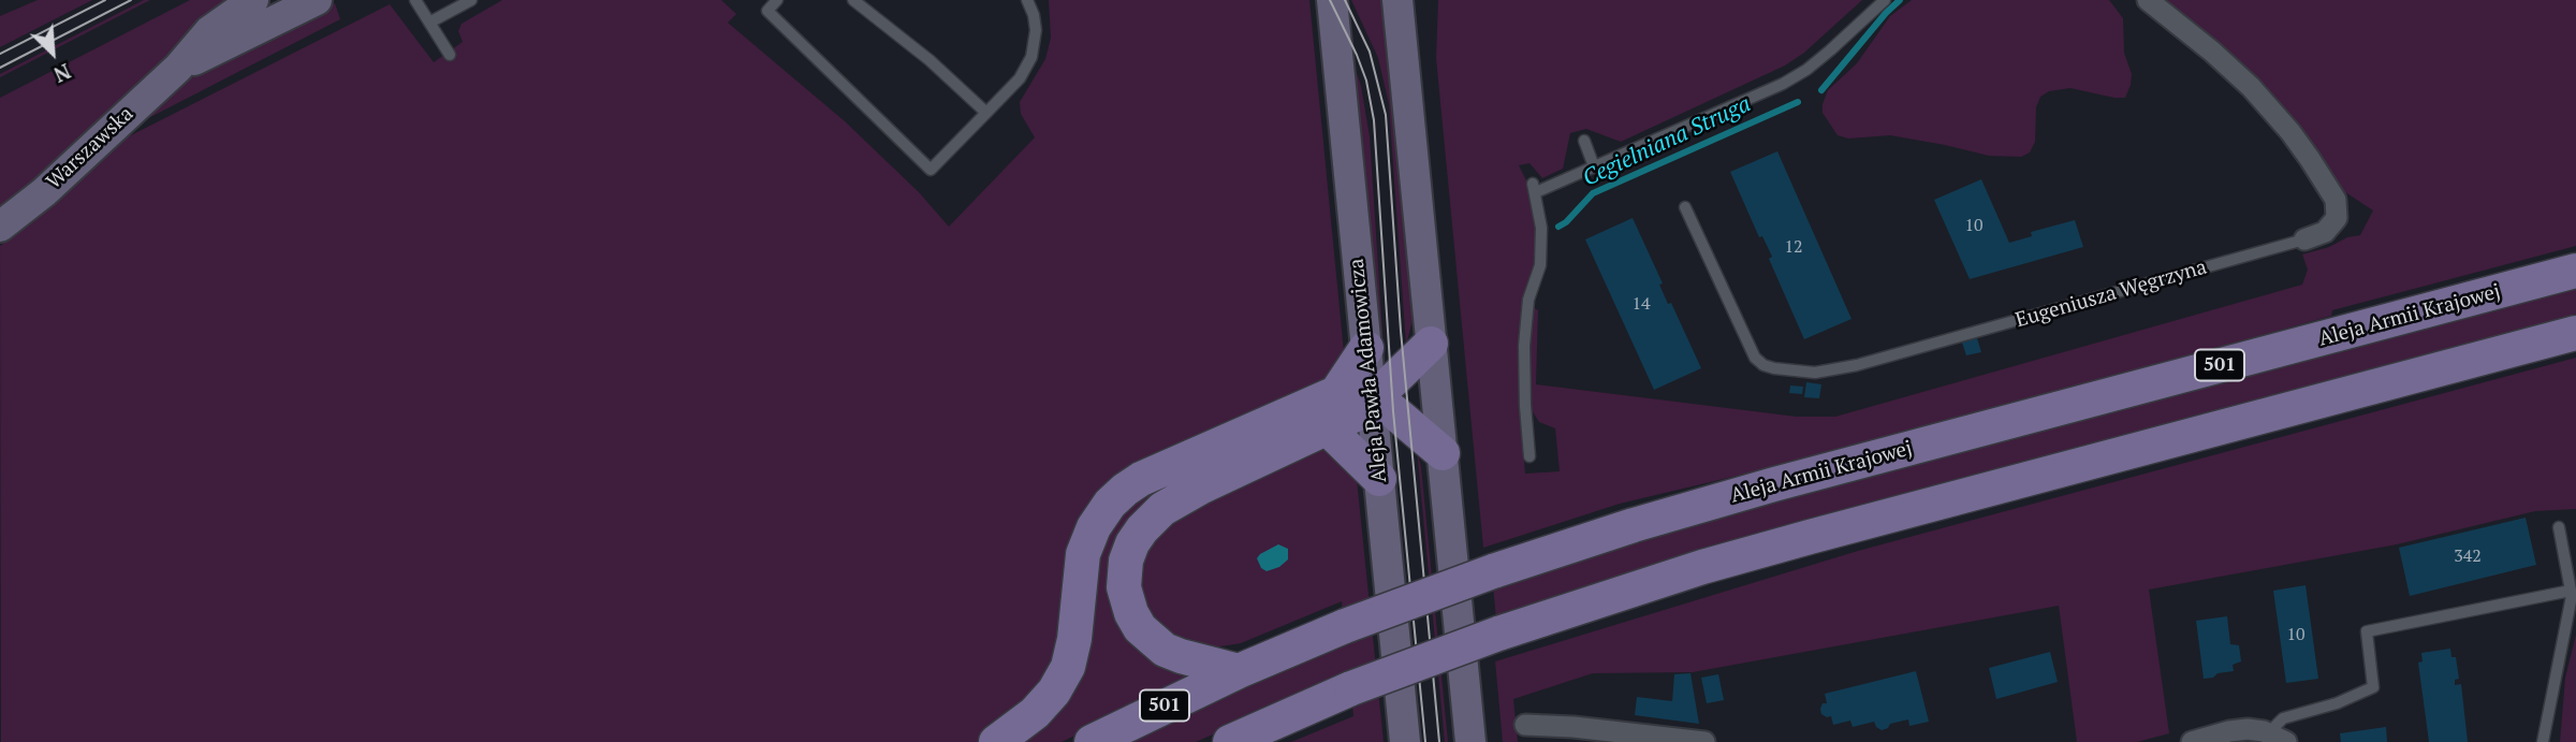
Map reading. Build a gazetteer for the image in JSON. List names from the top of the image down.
{
  "streets": {
    "main road": [
      "Warszawska",
      "Aleja Armii Krajowej",
      "501",
      "Aleja Pawła Adamowicza"
    ],
    "street": ["Eugeniusza Węgrzyna"]
  },
  "water": ["Cegielniana Struga"],
  "house_numbers": [
    "10",
    "12",
    "14",
    "342",
    "10"
  ],
  "north": "bottom right"
}
